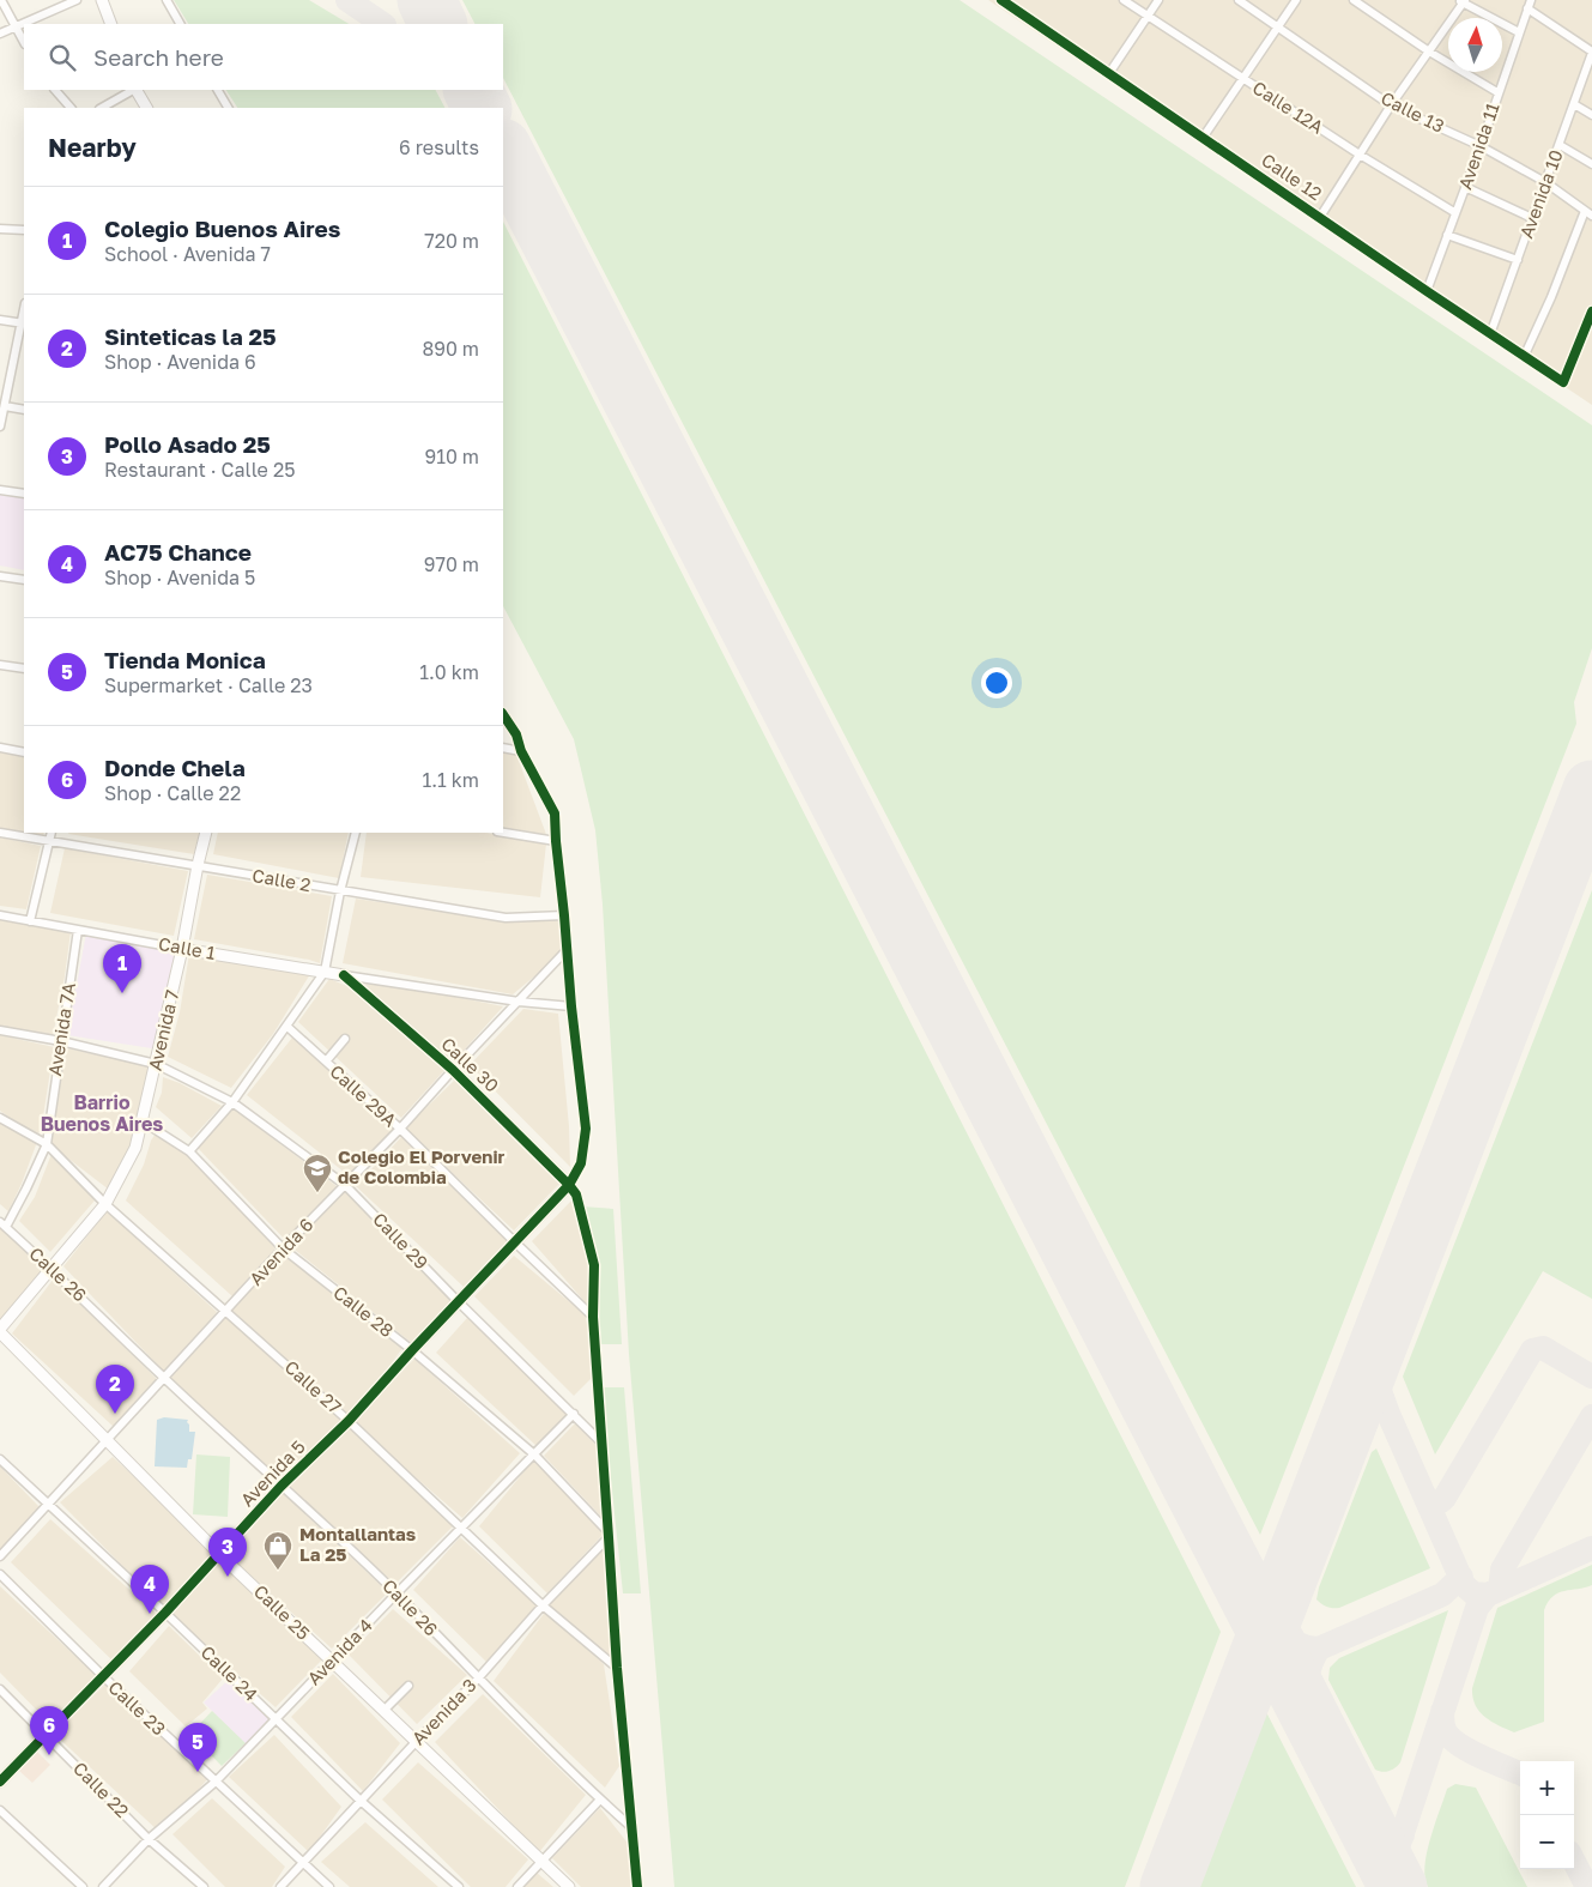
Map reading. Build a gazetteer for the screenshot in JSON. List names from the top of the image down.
{
  "streets": {
    "street": [
      "Calle 12A",
      "Calle 13",
      "Avenida 11",
      "Calle 12",
      "Avenida 10",
      "Calle 2",
      "Calle 1",
      "Avenida 7A",
      "Avenida 7",
      "Calle 30",
      "Calle 29A",
      "Calle 29",
      "Avenida 6",
      "Calle 26",
      "Calle 28",
      "Calle 27",
      "Avenida 5",
      "Calle 25",
      "Avenida 4",
      "Calle 24",
      "Calle 23",
      "Avenida 3",
      "Calle 22"
    ]
  },
  "crossings": [
    ["Calle 12A", "Avenida 11"],
    ["Calle 13", "Avenida 11"],
    ["Calle 13", "Avenida 10"],
    ["Avenida 11", "Calle 12"],
    ["Calle 12", "Avenida 10"],
    ["Calle 2", "Avenida 7"],
    ["Calle 1", "Avenida 7A"],
    ["Calle 1", "Avenida 7"],
    ["Calle 1", "Calle 30"],
    ["Calle 1", "Avenida 6"],
    ["Avenida 7A", "Calle 29"],
    ["Avenida 7A", "Calle 26"],
    ["Avenida 7A", "Calle 27"],
    ["Avenida 7", "Calle 29"],
    ["Avenida 7", "Calle 26"],
    ["Avenida 7", "Calle 28"],
    ["Avenida 7", "Calle 27"],
    ["Avenida 7", "Calle 25"],
    ["Calle 30", "Avenida 6"],
    ["Calle 30", "Avenida 5"],
    ["Calle 29A", "Avenida 6"],
    ["Calle 29A", "Avenida 5"],
    ["Calle 29", "Avenida 6"],
    ["Calle 29", "Avenida 5"],
    ["Calle 29", "Avenida 4"],
    ["Avenida 6", "Calle 26"],
    ["Avenida 6", "Calle 28"],
    ["Avenida 6", "Calle 27"],
    ["Avenida 6", "Calle 25"],
    ["Avenida 6", "Calle 24"],
    ["Calle 26", "Avenida 5"],
    ["Calle 26", "Avenida 4"],
    ["Calle 26", "Avenida 3"],
    ["Calle 28", "Avenida 5"],
    ["Calle 28", "Avenida 4"],
    ["Calle 28", "Avenida 3"],
    ["Calle 27", "Avenida 5"],
    ["Calle 27", "Avenida 4"],
    ["Calle 27", "Avenida 3"],
    ["Avenida 5", "Calle 25"],
    ["Avenida 5", "Calle 24"],
    ["Avenida 5", "Calle 23"],
    ["Avenida 5", "Calle 22"],
    ["Calle 25", "Avenida 4"],
    ["Calle 25", "Avenida 3"],
    ["Avenida 4", "Calle 24"],
    ["Avenida 4", "Calle 23"],
    ["Avenida 4", "Calle 22"],
    ["Calle 24", "Avenida 3"],
    ["Calle 23", "Avenida 3"]
  ],
  "districts": ["Barrio Buenos Aires"],
  "places": {
    "school or university": ["Colegio El Porvenir de Colombia"],
    "shop": ["Montallantas La 25"]
  },
  "north": "top",
  "page": {
    "search": "Search here",
    "heading": ["Nearby", "6 results"],
    "list": [
      {
        "mark": "1",
        "name": "Colegio Buenos Aires",
        "note": "School · Avenida 7",
        "value": "720 m"
      },
      {
        "mark": "2",
        "name": "Sinteticas la 25",
        "note": "Shop · Avenida 6",
        "value": "890 m"
      },
      {
        "mark": "3",
        "name": "Pollo Asado 25",
        "note": "Restaurant · Calle 25",
        "value": "910 m"
      },
      {
        "mark": "4",
        "name": "AC75 Chance",
        "note": "Shop · Avenida 5",
        "value": "970 m"
      },
      {
        "mark": "5",
        "name": "Tienda Monica",
        "note": "Supermarket · Calle 23",
        "value": "1.0 km"
      },
      {
        "mark": "6",
        "name": "Donde Chela",
        "note": "Shop · Calle 22",
        "value": "1.1 km"
      }
    ],
    "pins": [
      "1",
      "2",
      "3",
      "4",
      "6",
      "5"
    ],
    "map_buttons": ["+", "−"]
  }
}
